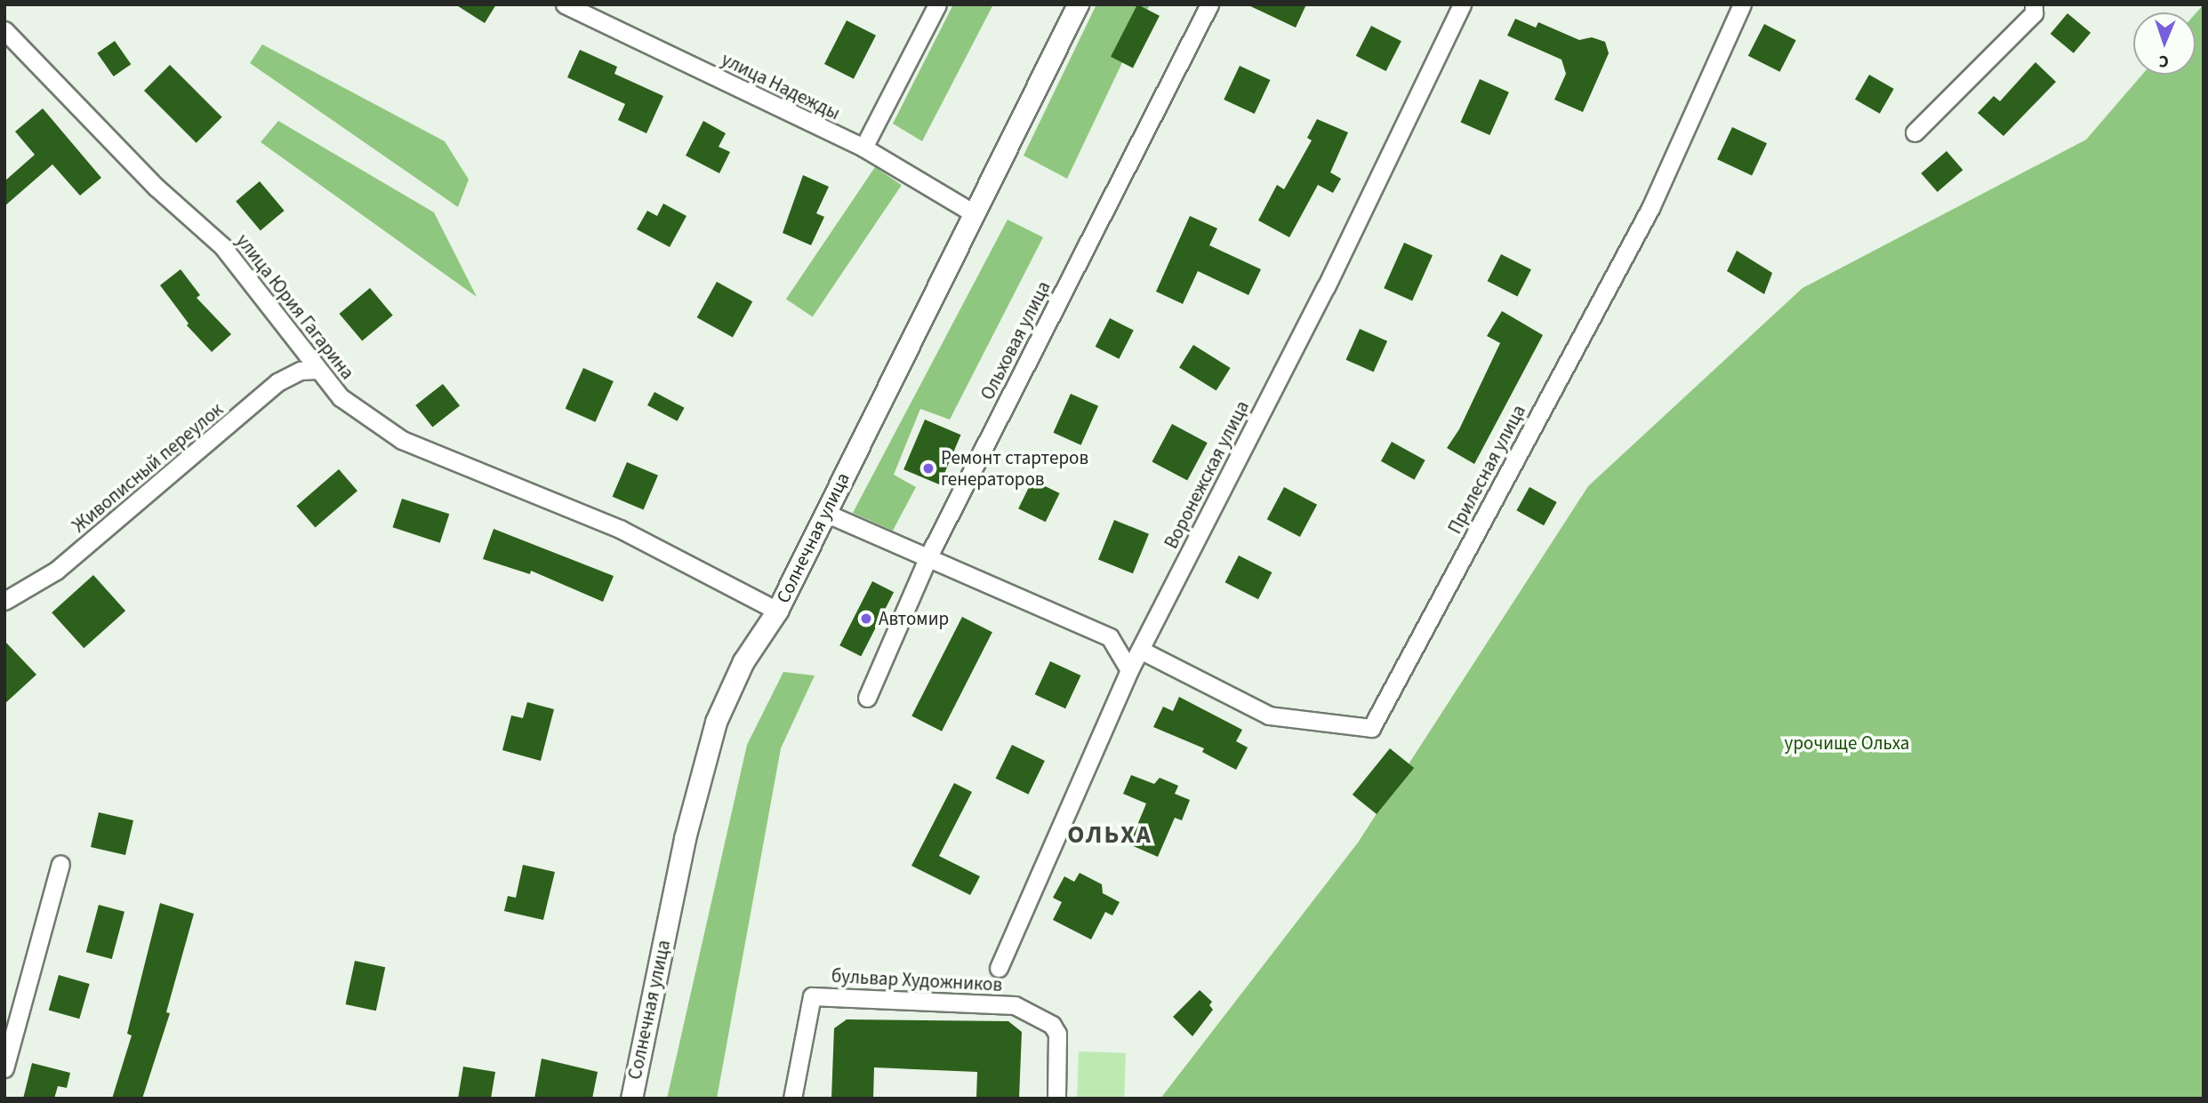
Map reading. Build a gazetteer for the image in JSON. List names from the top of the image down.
{
  "streets": {
    "street": [
      "улица Надежды",
      "улица Юрия Гагарина",
      "Ольховая улица",
      "Живописный переулок",
      "Прилесная улица",
      "Воронежская улица",
      "Солнечная улица",
      "бульвар Художников"
    ]
  },
  "crossings": [
    ["улица Надежды", "Солнечная улица"],
    ["улица Юрия Гагарина", "Живописный переулок"],
    ["улица Юрия Гагарина", "Солнечная улица"],
    ["Прилесная улица", "Воронежская улица"]
  ],
  "districts": ["ОЛЬХА"],
  "parks": ["урочище Ольха"],
  "places": ["Ремонт стартеров генераторов", "Автомир"],
  "north": "bottom"
}
